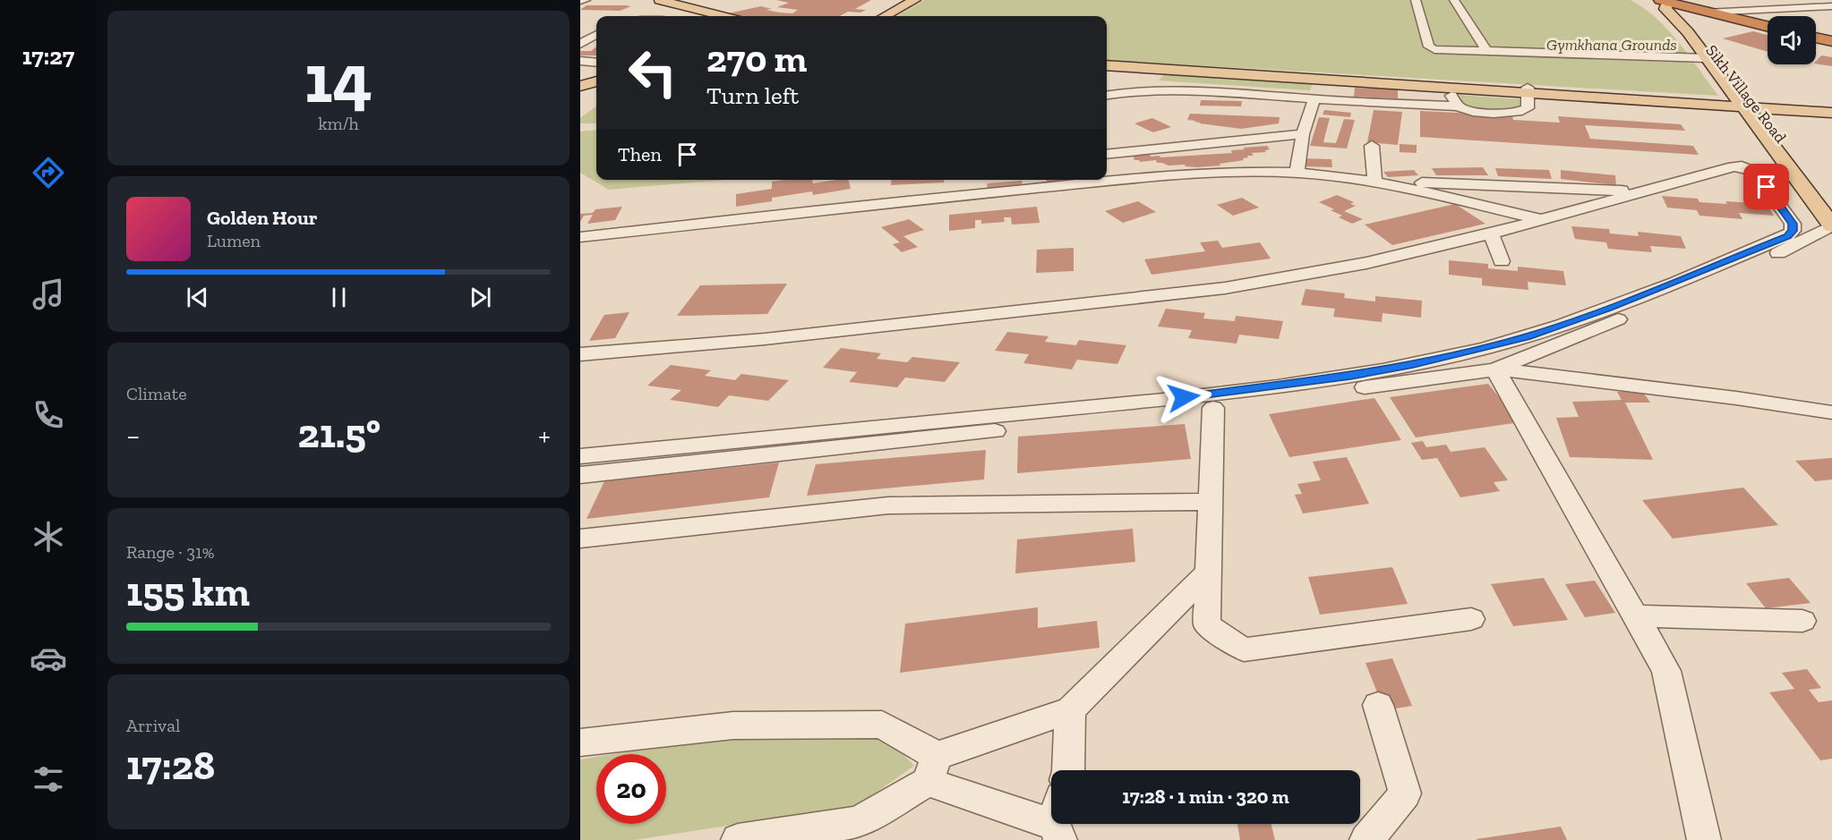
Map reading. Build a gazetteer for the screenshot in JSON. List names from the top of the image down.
{
  "streets": {
    "main road": ["Sikh Village Road"]
  },
  "parks": ["Gymkhana Grounds"],
  "page": {
    "tabs": "17:27",
    "tile": [
      ["14", "km/h"],
      "Climate",
      ["Range · 31%", "155 km"],
      ["Arrival", "17:28"]
    ],
    "turn": ["270 m", "Turn left"],
    "then": "Then",
    "song": ["Golden Hour", "Lumen"],
    "heat": ["−", "21.5°", "+"],
    "limit": "20",
    "trip": "17:28 · 1 min · 320 m"
  }
}
